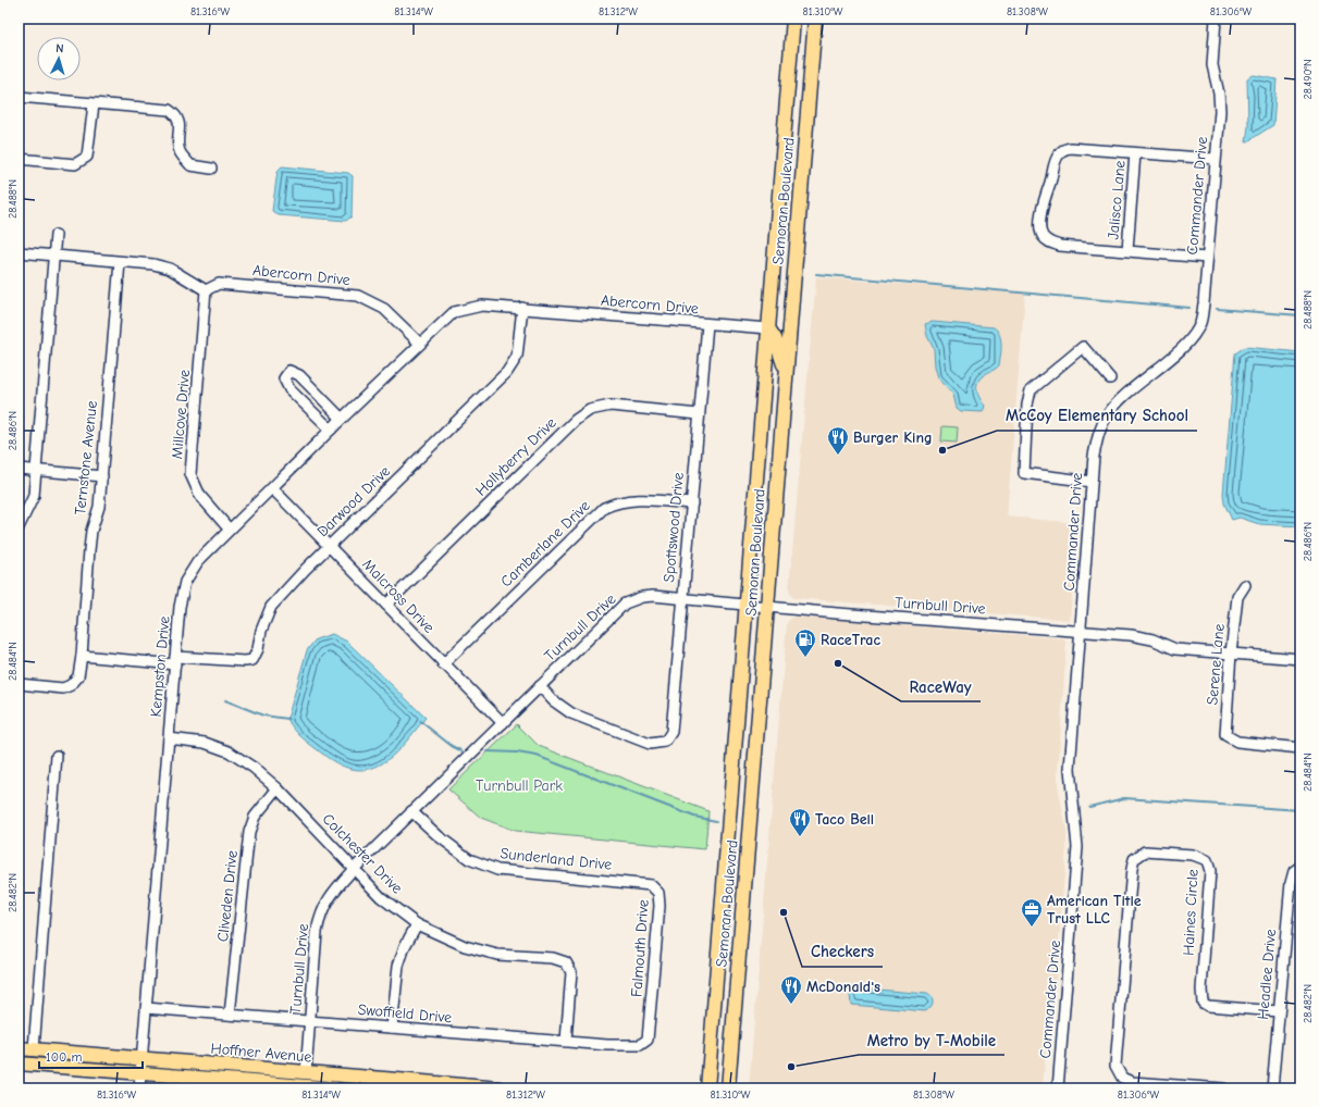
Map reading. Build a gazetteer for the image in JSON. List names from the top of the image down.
{
  "streets": {
    "main road": ["Semoran Boulevard", "Hoffner Avenue"],
    "street": [
      "Commander Drive",
      "Jalisco Lane",
      "Abercorn Drive",
      "Millcove Drive",
      "Hollyberry Drive",
      "Ternstone Avenue",
      "Darwood Drive",
      "Spottswood Drive",
      "Camberlane Drive",
      "Malcross Drive",
      "Turnbull Drive",
      "Serene Lane",
      "Kempston Drive",
      "Colchester Drive",
      "Sunderland Drive",
      "Cliveden Drive",
      "Haines Circle",
      "Falmouth Drive",
      "Headlee Drive",
      "Swoffield Drive"
    ]
  },
  "crossings": [
    ["Commander Drive", "Turnbull Drive"],
    ["Semoran Boulevard", "Abercorn Drive"],
    ["Semoran Boulevard", "Turnbull Drive"],
    ["Abercorn Drive", "Millcove Drive"],
    ["Abercorn Drive", "Darwood Drive"],
    ["Abercorn Drive", "Spottswood Drive"],
    ["Abercorn Drive", "Kempston Drive"],
    ["Millcove Drive", "Kempston Drive"],
    ["Hollyberry Drive", "Spottswood Drive"],
    ["Hollyberry Drive", "Malcross Drive"],
    ["Ternstone Avenue", "Darwood Drive"],
    ["Darwood Drive", "Malcross Drive"],
    ["Darwood Drive", "Kempston Drive"],
    ["Spottswood Drive", "Camberlane Drive"],
    ["Spottswood Drive", "Turnbull Drive"],
    ["Camberlane Drive", "Malcross Drive"],
    ["Malcross Drive", "Turnbull Drive"],
    ["Malcross Drive", "Kempston Drive"],
    ["Turnbull Drive", "Serene Lane"],
    ["Turnbull Drive", "Colchester Drive"],
    ["Turnbull Drive", "Sunderland Drive"],
    ["Turnbull Drive", "Swoffield Drive"],
    ["Turnbull Drive", "Hoffner Avenue"],
    ["Kempston Drive", "Colchester Drive"],
    ["Kempston Drive", "Swoffield Drive"],
    ["Kempston Drive", "Hoffner Avenue"],
    ["Colchester Drive", "Cliveden Drive"],
    ["Colchester Drive", "Swoffield Drive"],
    ["Sunderland Drive", "Falmouth Drive"],
    ["Cliveden Drive", "Swoffield Drive"],
    ["Haines Circle", "Headlee Drive"],
    ["Falmouth Drive", "Swoffield Drive"]
  ],
  "parks": ["Turnbull Park"],
  "places": {
    "other": [
      "McCoy Elementary School",
      "RaceWay",
      "Checkers",
      "Metro by T-Mobile"
    ],
    "restaurant": ["Burger King", "Taco Bell", "McDonald's"],
    "fuel station": ["RaceTrac"],
    "office": ["American Title Trust LLC"]
  },
  "scale_bar": "100 m",
  "north": "top",
  "coordinates": [
    "81.316°W",
    "81.314°W",
    "81.312°W",
    "81.310°W",
    "81.308°W",
    "81.306°W",
    "28.490°N",
    "28.488°N",
    "28.486°N",
    "28.484°N",
    "28.482°N"
  ]
}
